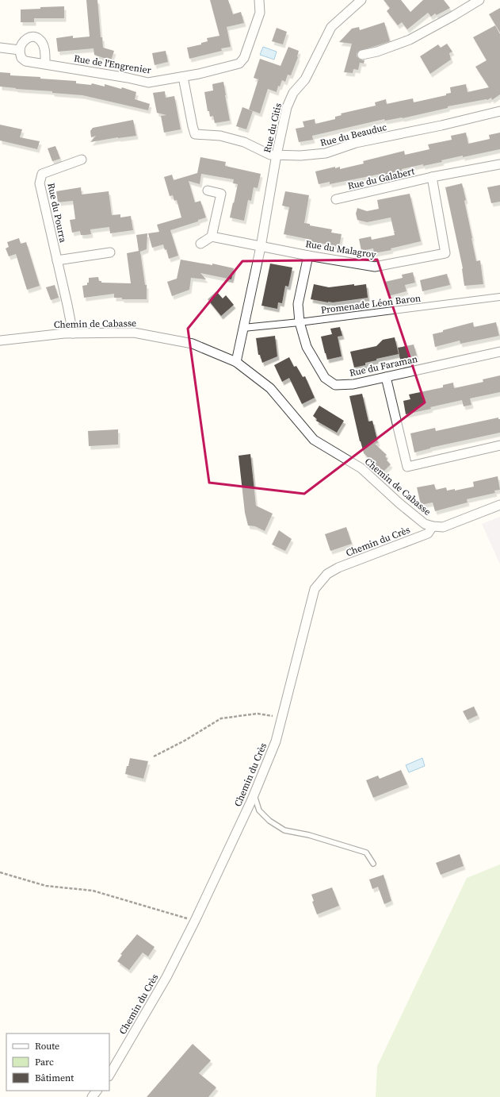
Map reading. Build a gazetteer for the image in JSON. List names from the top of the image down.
{
  "streets": {
    "street": [
      "Rue de l'Engrenier",
      "Rue du Citis",
      "Rue du Beauduc",
      "Rue du Galabert",
      "Rue du Pourra",
      "Rue du Malagroy",
      "Promenade Léon Baron",
      "Chemin de Cabasse",
      "Rue du Faraman",
      "Chemin du Crès"
    ]
  },
  "crossings": [
    ["Rue de l'Engrenier", "Rue du Beauduc"],
    ["Rue du Citis", "Rue du Beauduc"],
    ["Rue du Citis", "Rue du Malagroy"],
    ["Rue du Galabert", "Rue du Malagroy"],
    ["Rue du Pourra", "Chemin de Cabasse"],
    ["Rue du Malagroy", "Rue du Faraman"],
    ["Promenade Léon Baron", "Rue du Faraman"],
    ["Chemin de Cabasse", "Chemin du Crès"]
  ],
  "legend": ["Route", "Parc", "Bâtiment"]
}
